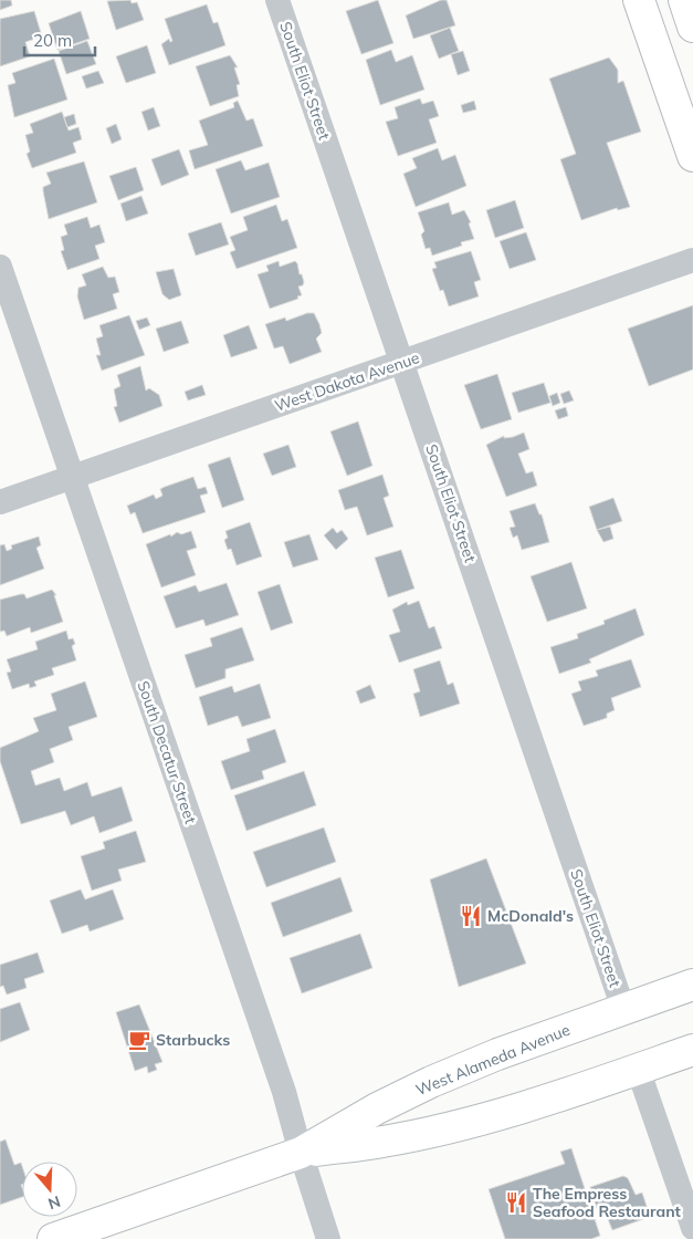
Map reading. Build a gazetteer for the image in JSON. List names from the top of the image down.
{
  "streets": {
    "main road": ["West Alameda Avenue"],
    "street": ["South Eliot Street", "West Dakota Avenue", "South Decatur Street"]
  },
  "crossings": [
    ["South Eliot Street", "West Dakota Avenue"],
    ["South Eliot Street", "West Alameda Avenue"],
    ["West Dakota Avenue", "South Decatur Street"],
    ["South Decatur Street", "West Alameda Avenue"]
  ],
  "places": {
    "restaurant": ["McDonald's", "The Empress Seafood Restaurant"],
    "cafe": ["Starbucks"]
  },
  "scale_bar": "20 m",
  "north": "bottom"
}
